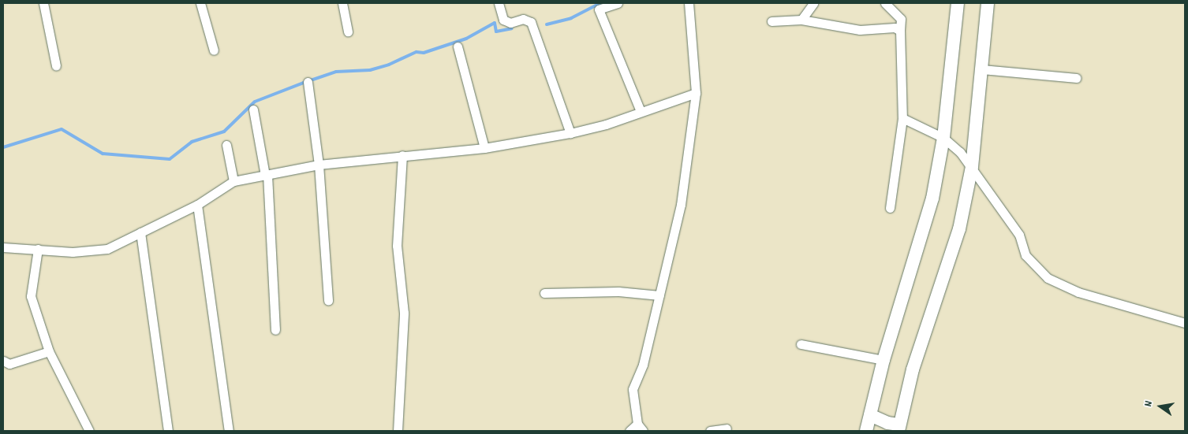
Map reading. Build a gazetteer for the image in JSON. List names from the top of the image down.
{
  "north": "left"
}
